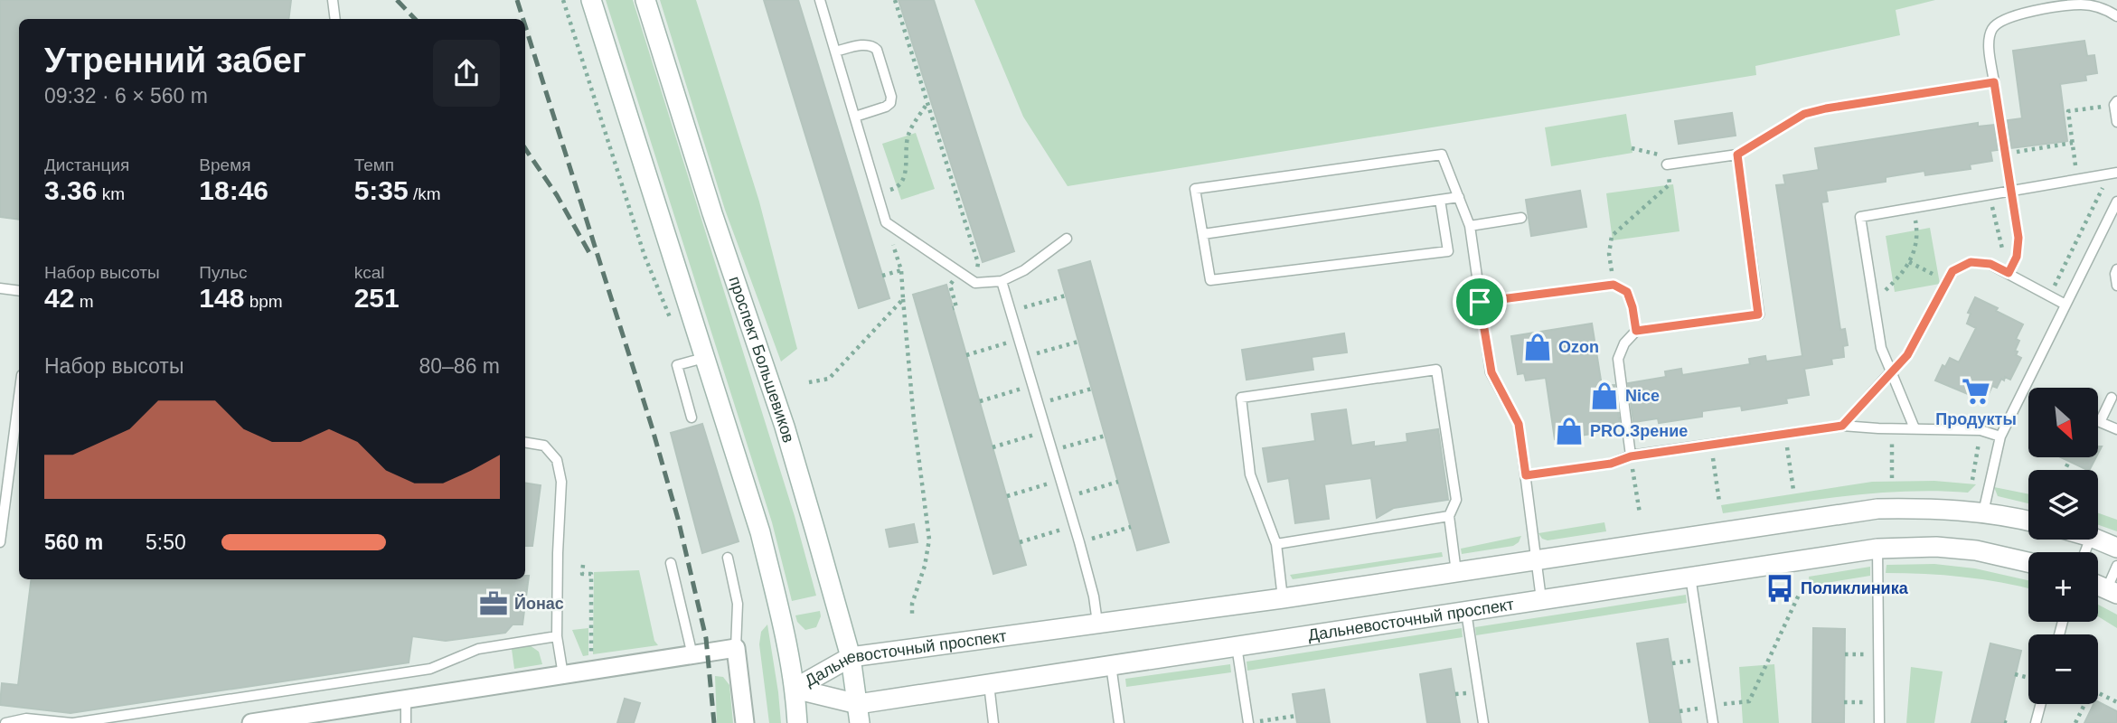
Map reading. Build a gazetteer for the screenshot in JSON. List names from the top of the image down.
{
  "streets": {
    "street": ["проспект Большевиков", "Дальневосточный проспект"]
  },
  "crossings": [
    ["проспект Большевиков", "Дальневосточный проспект"]
  ],
  "places": {
    "shop": ["Ozon", "Nice", "PRO.Зрение"],
    "supermarket": ["Продукты"],
    "bus stop": ["Поликлиника"],
    "office": ["Йонас"]
  },
  "north": "bottom right",
  "page": {
    "heading": ["Утренний забег", "09:32 · 6 × 560 m"],
    "stats": [
      ["Дистанция", "3.36 km"],
      ["Время", "18:46"],
      ["Темп", "5:35 /km"],
      ["Набор высоты", "42 m"],
      ["Пульс", "148 bpm"],
      ["kcal", "251"]
    ],
    "chart": ["Набор высоты", "80–86 m"],
    "map_buttons": ["+", "−"],
    "list": [
      {
        "name": "560 m",
        "note": "5:50"
      }
    ]
  }
}
